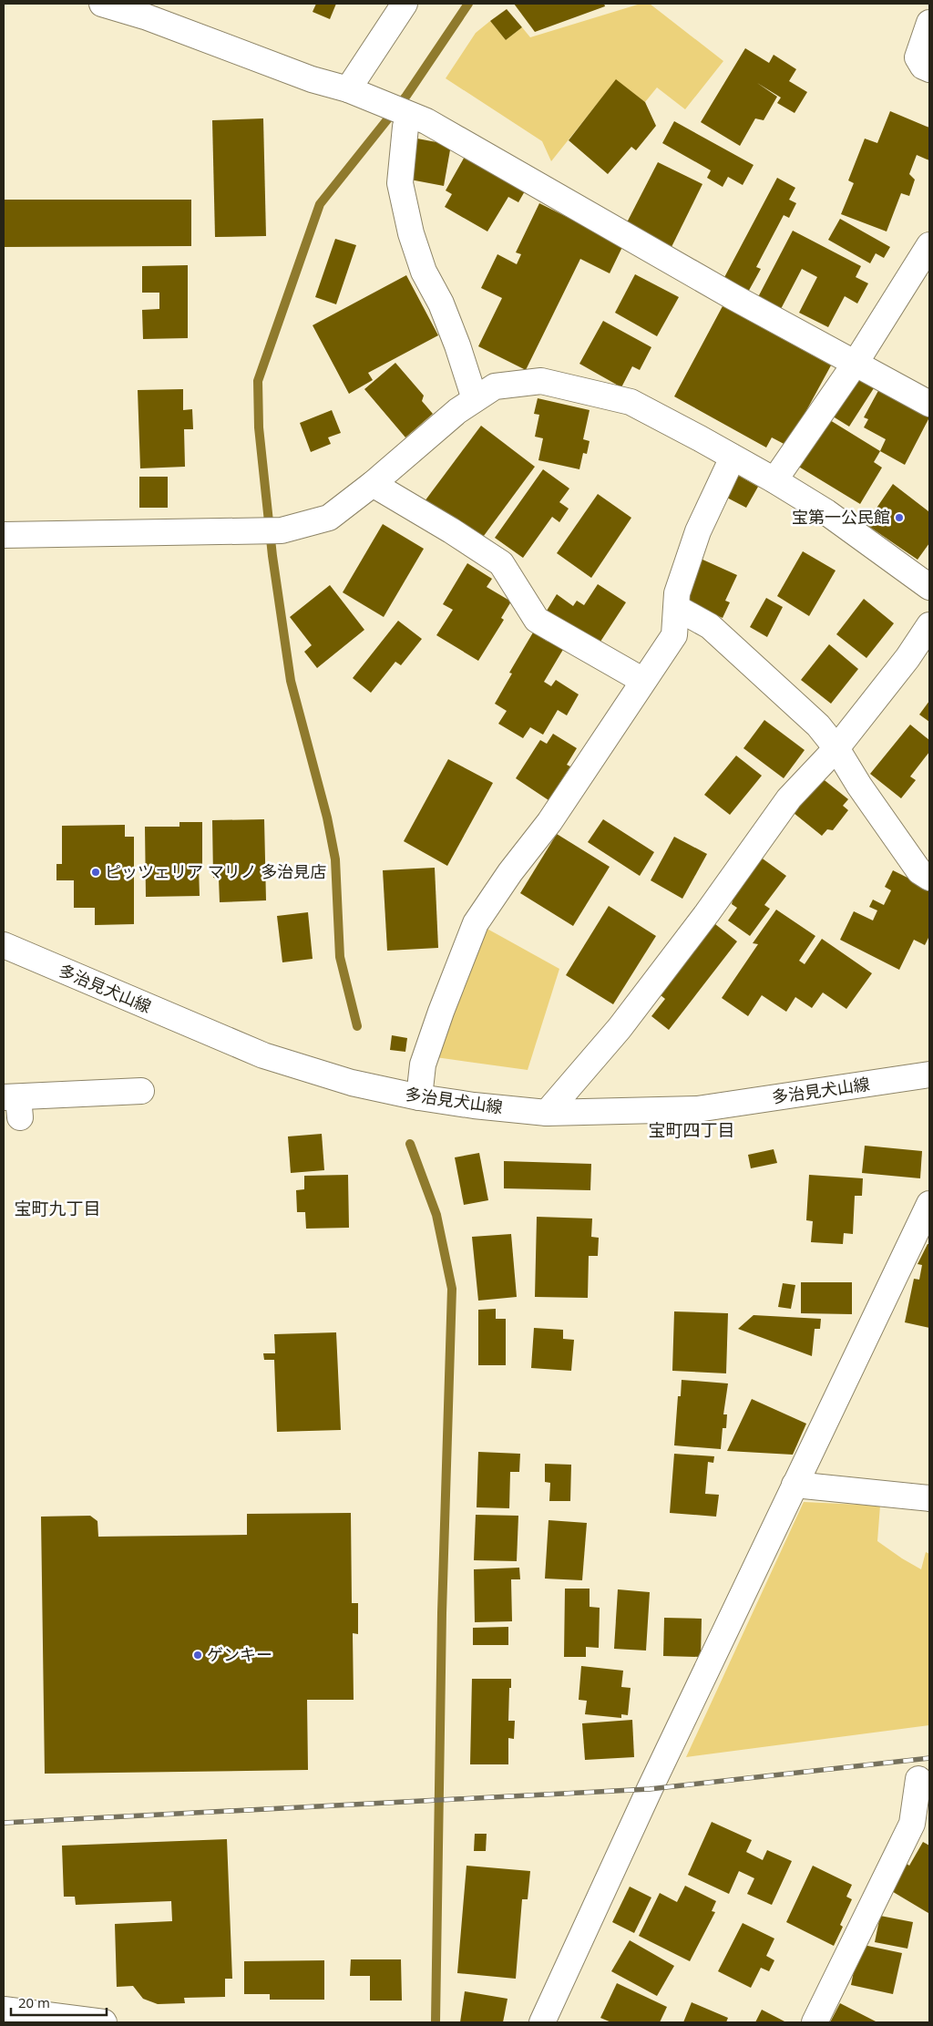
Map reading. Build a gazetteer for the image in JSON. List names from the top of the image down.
{
  "streets": {
    "street": ["多治見犬山線"]
  },
  "districts": ["宝町四丁目", "宝町九丁目"],
  "places": ["宝第一公民館", "ピッツェリア マリノ 多治見店", "ゲンキー"],
  "scale_bar": "20 m"
}
